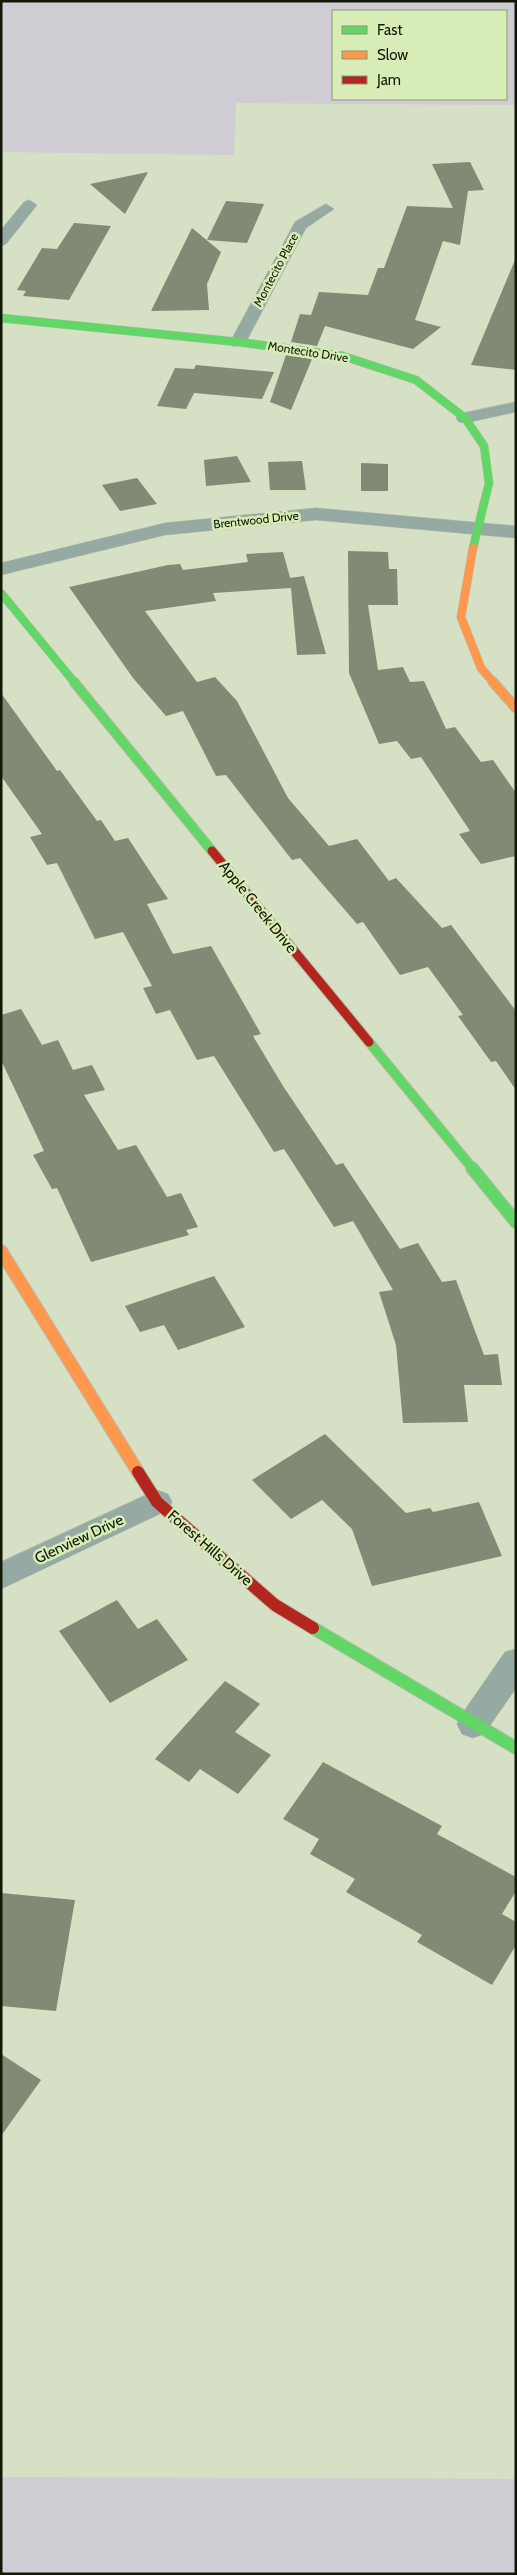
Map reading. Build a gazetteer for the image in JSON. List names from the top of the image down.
{
  "streets": {
    "street": [
      "Montecito Place",
      "Montecito Drive",
      "Brentwood Drive",
      "Apple Creek Drive",
      "Glenview Drive",
      "Forest Hills Drive"
    ]
  },
  "crossings": [
    ["Montecito Place", "Montecito Drive"],
    ["Montecito Drive", "Brentwood Drive"],
    ["Glenview Drive", "Forest Hills Drive"]
  ],
  "legend": ["Fast", "Slow", "Jam"]
}
